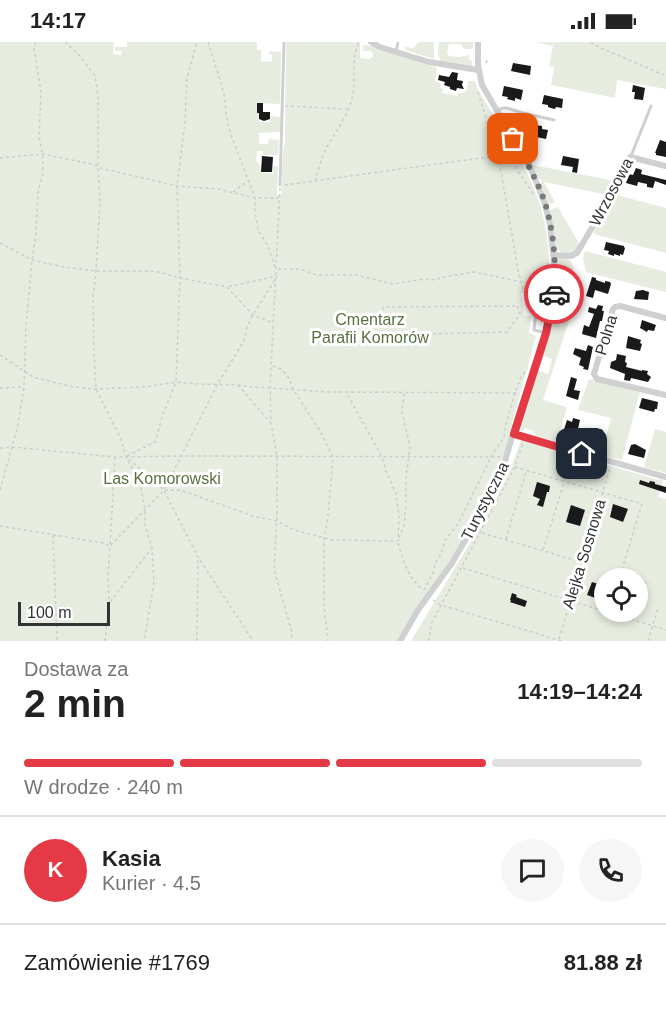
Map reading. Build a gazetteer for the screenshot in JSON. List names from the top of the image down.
{
  "streets": {
    "street": ["Wrzosowa", "Polna", "Turystyczna"],
    "path": ["Alejka Sosnowa"]
  },
  "crossings": [
    ["Wrzosowa", "Turystyczna"]
  ],
  "parks": ["Cmentarz Parafii Komorów", "Las Komorowski"],
  "scale_bar": "100 m",
  "page": {
    "status": "14:17",
    "scale": "100 m",
    "heading": ["2 min", "Dostawa za", "14:19–14:24"],
    "panel": [
      "Kasia",
      "Kurier · 4.5",
      "Zamówienie #1769",
      "81.88 zł"
    ],
    "bar": "W drodze · 240 m",
    "round": "K"
  }
}
